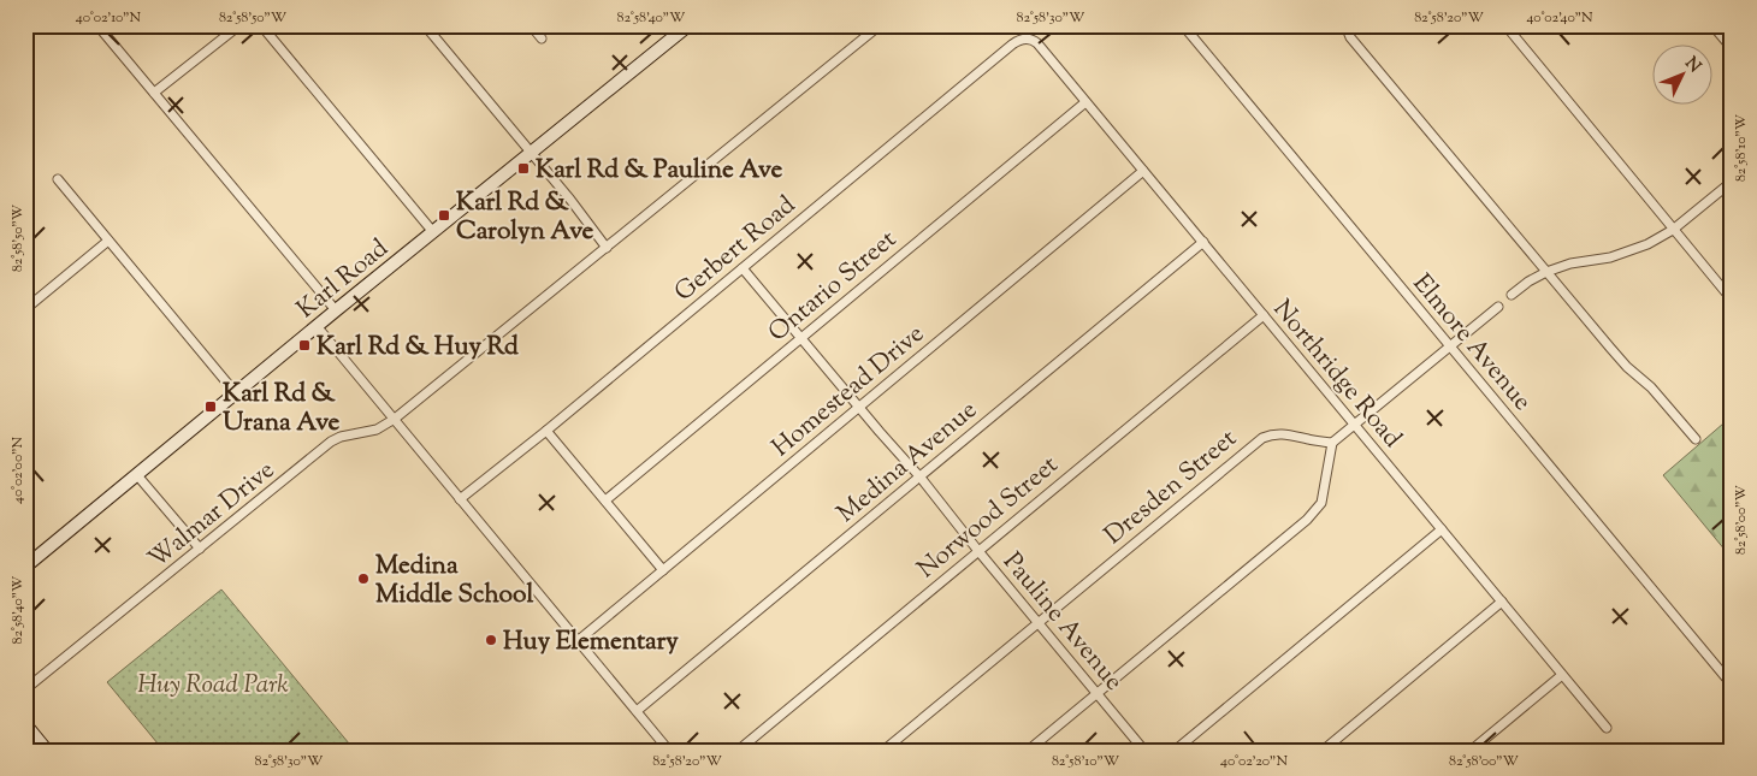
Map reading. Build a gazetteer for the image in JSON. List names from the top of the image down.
{
  "streets": {
    "main road": ["Karl Road"],
    "street": [
      "Gerbert Road",
      "Ontario Street",
      "Elmore Avenue",
      "Northridge Road",
      "Homestead Drive",
      "Medina Avenue",
      "Dresden Street",
      "Walmar Drive",
      "Norwood Street",
      "Pauline Avenue"
    ]
  },
  "crossings": [
    ["Gerbert Road", "Northridge Road"],
    ["Gerbert Road", "Pauline Avenue"],
    ["Ontario Street", "Northridge Road"],
    ["Ontario Street", "Pauline Avenue"],
    ["Northridge Road", "Homestead Drive"],
    ["Northridge Road", "Medina Avenue"],
    ["Northridge Road", "Norwood Street"],
    ["Homestead Drive", "Pauline Avenue"],
    ["Medina Avenue", "Pauline Avenue"],
    ["Dresden Street", "Pauline Avenue"],
    ["Norwood Street", "Pauline Avenue"]
  ],
  "parks": ["Huy Road Park"],
  "places": {
    "transit": [
      "Karl Rd & Pauline Ave",
      "Karl Rd & Carolyn Ave",
      "Karl Rd & Huy Rd",
      "Karl Rd & Urana Ave"
    ],
    "other": ["Medina Middle School", "Huy Elementary"]
  },
  "north": "top right",
  "coordinates": [
    "40°02'10\"N",
    "82°58'50\"W",
    "82°58'40\"W",
    "82°58'30\"W",
    "82°58'20\"W",
    "40°02'40\"N",
    "82°58'10\"W",
    "40°02'00\"N",
    "82°58'00\"W",
    "40°02'20\"N"
  ]
}
